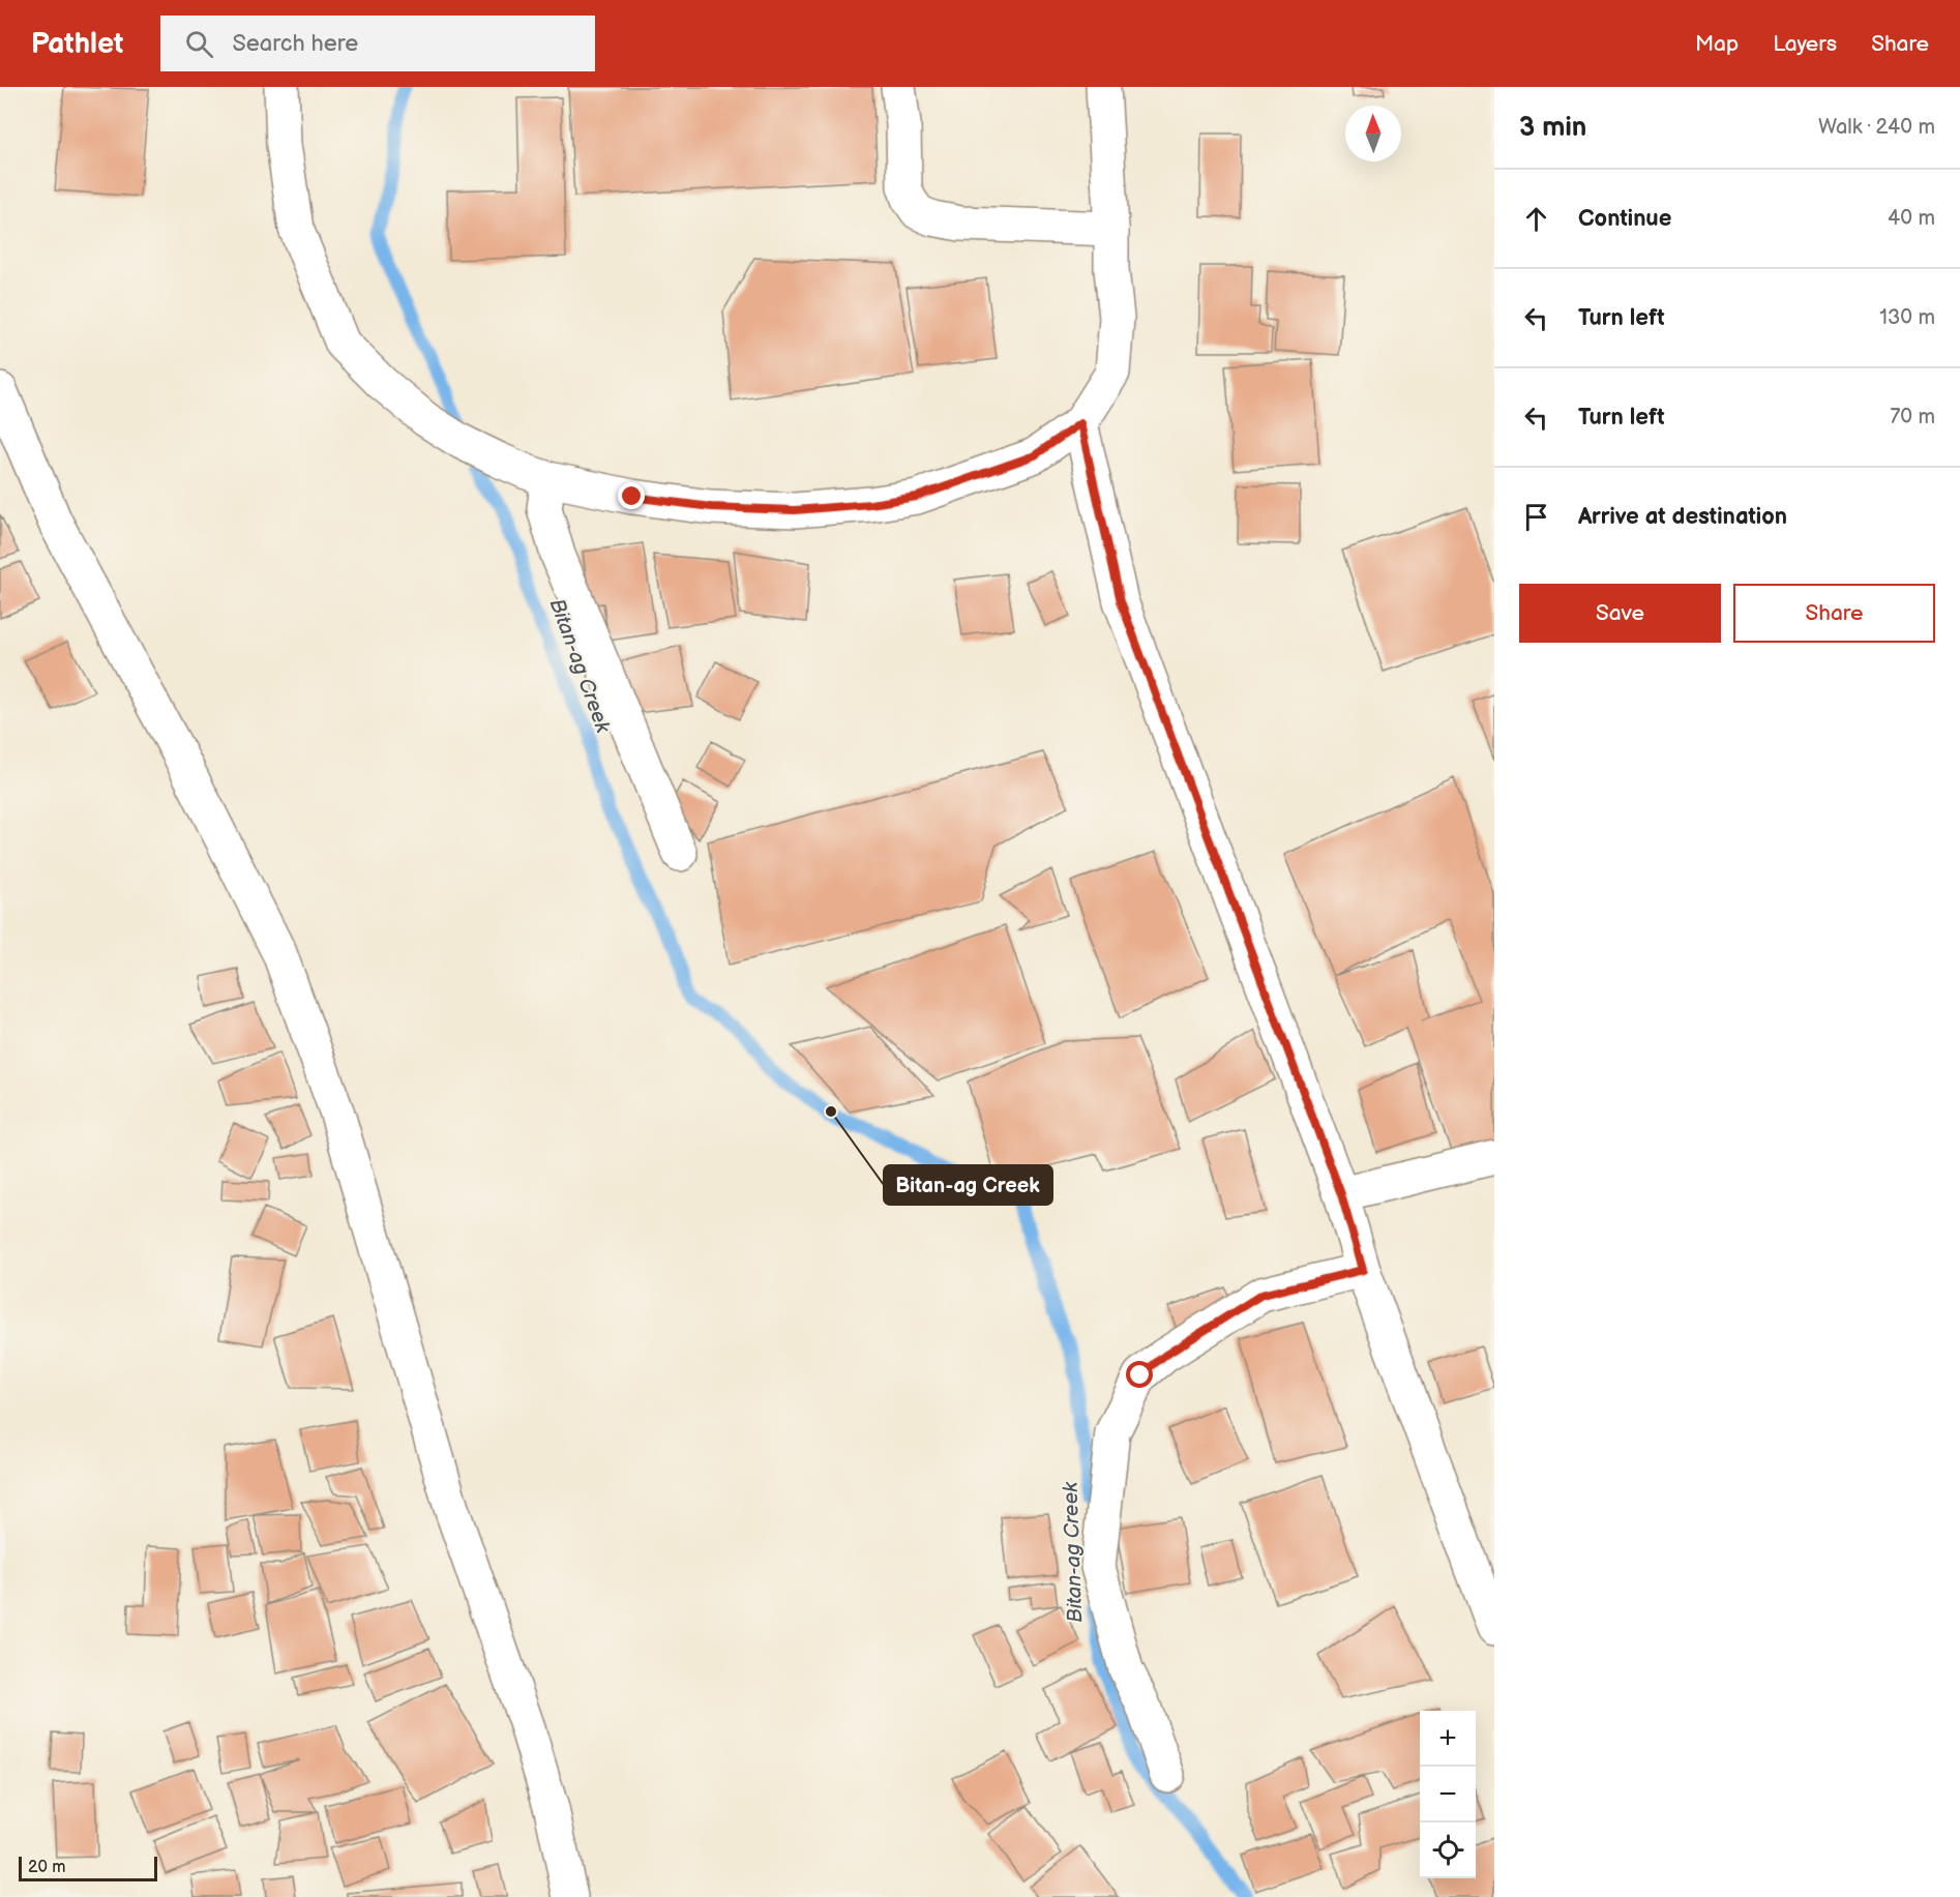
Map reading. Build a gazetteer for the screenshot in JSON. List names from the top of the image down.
{
  "water": ["Bitan-ag Creek"],
  "places": ["Bitan-ag Creek"],
  "scale_bar": "20 m",
  "north": "top",
  "page": {
    "header": "Pathlet",
    "search": "Search here",
    "nav": ["Map", "Layers", "Share"],
    "heading": ["3 min", "Walk · 240 m"],
    "list": [
      ["Continue", "40 m"],
      ["Turn left", "130 m"],
      ["Turn left", "70 m"],
      "Arrive at destination"
    ],
    "buttons": ["Save", "Share"],
    "map_buttons": ["+", "−"],
    "scale": "20 m"
  }
}
